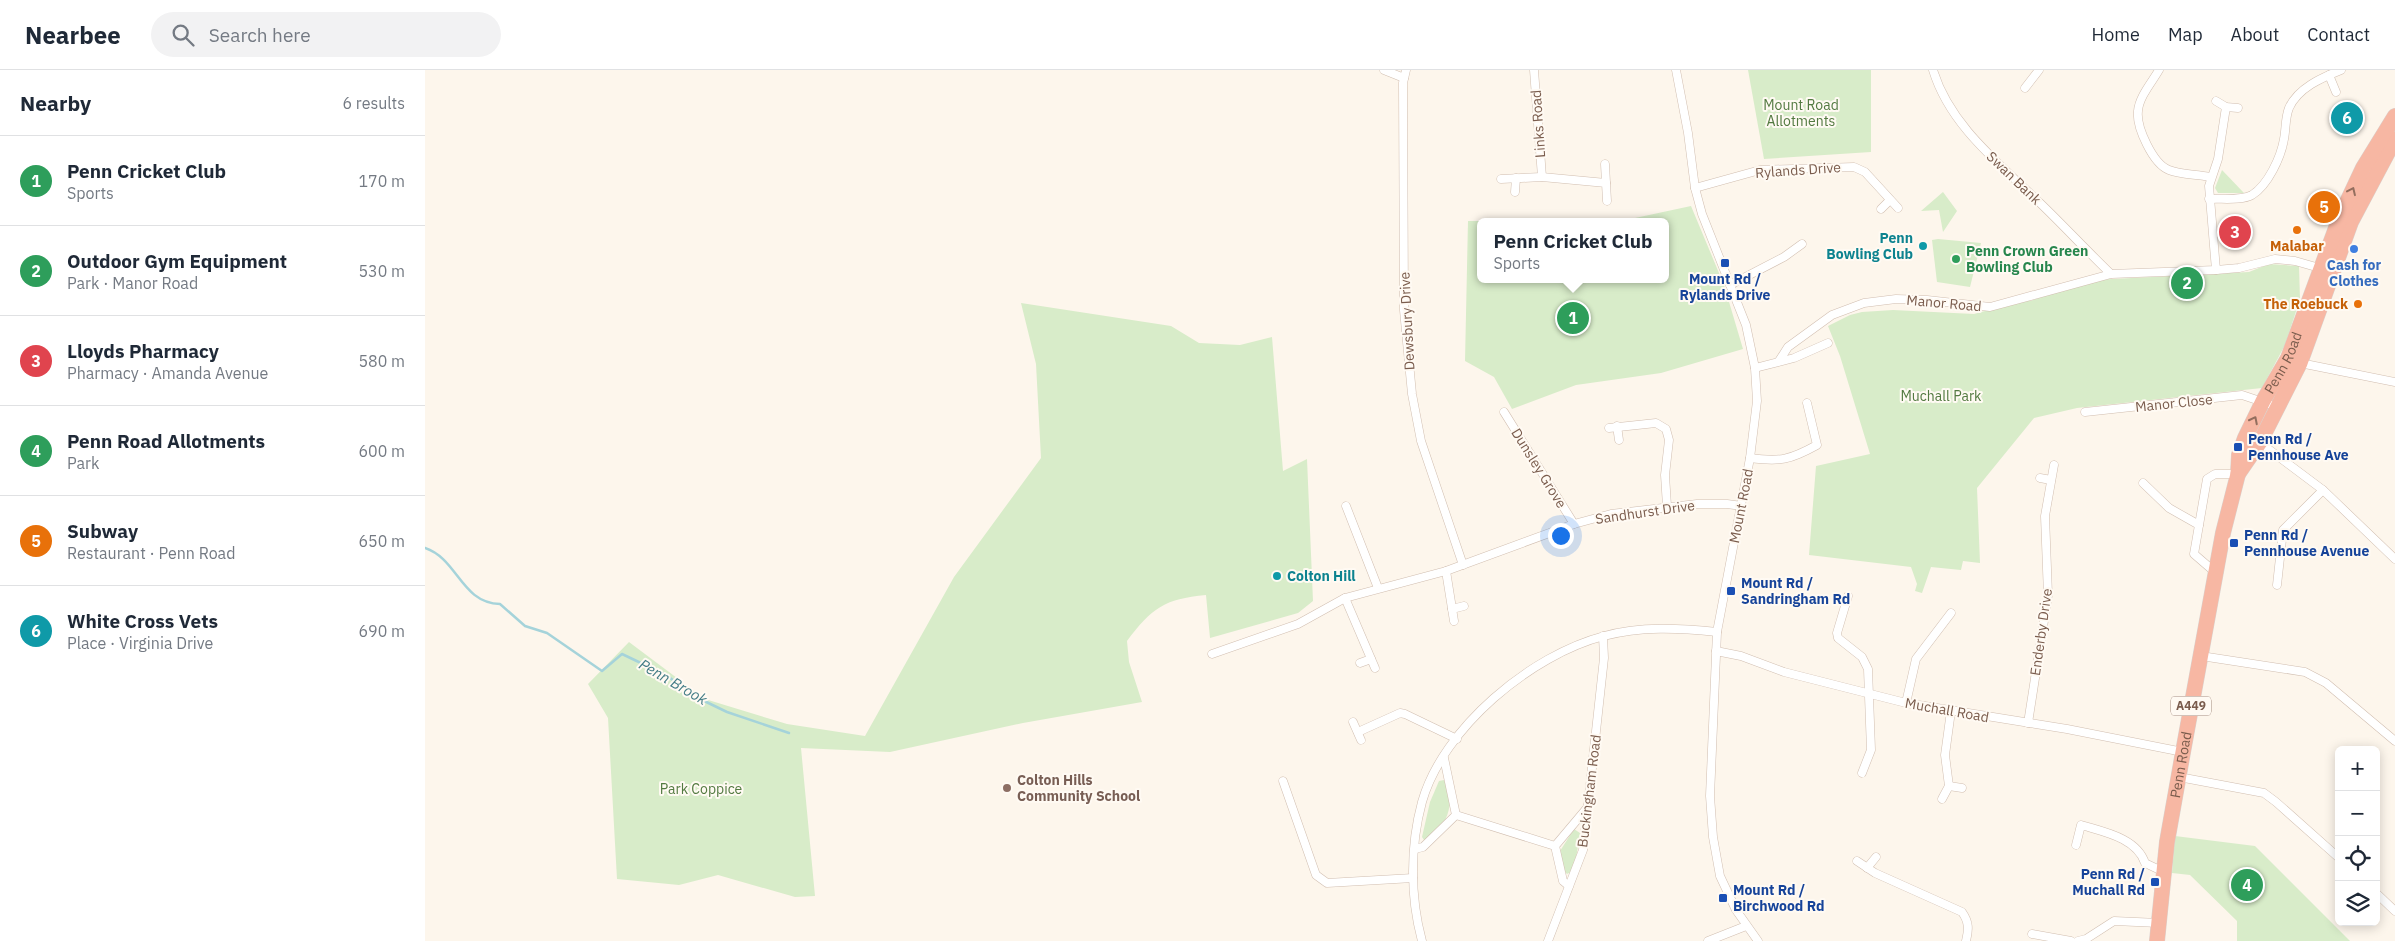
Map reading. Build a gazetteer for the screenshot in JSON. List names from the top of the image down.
{
  "streets": {
    "highway": ["Penn Road", "A449"],
    "street": [
      "Links Road",
      "Rylands Drive",
      "Swan Bank",
      "Manor Road",
      "Dewsbury Drive",
      "Manor Close",
      "Dunsley Grove",
      "Mount Road",
      "Sandhurst Drive",
      "Enderby Drive",
      "Muchall Road",
      "Buckingham Road"
    ]
  },
  "crossings": [
    ["Rylands Drive", "Mount Road"],
    ["Swan Bank", "Manor Road"],
    ["Manor Road", "Penn Road"],
    ["Dewsbury Drive", "Sandhurst Drive"],
    ["Penn Road", "Manor Close"],
    ["Penn Road", "Muchall Road"],
    ["Dunsley Grove", "Sandhurst Drive"],
    ["Mount Road", "Sandhurst Drive"],
    ["Mount Road", "Muchall Road"],
    ["Enderby Drive", "Muchall Road"]
  ],
  "water": ["Penn Brook"],
  "parks": ["Mount Road Allotments", "Muchall Park", "Park Coppice"],
  "places": {
    "other": [
      "Malabar",
      "Penn Bowling Club",
      "Cash for Clothes",
      "Penn Crown Green Bowling Club",
      "The Roebuck",
      "Colton Hill",
      "Colton Hills Community School"
    ],
    "transit": [
      "Mount Rd / Rylands Drive",
      "Penn Rd / Pennhouse Ave",
      "Penn Rd / Pennhouse Avenue",
      "Mount Rd / Sandringham Rd",
      "Penn Rd / Muchall Rd",
      "Mount Rd / Birchwood Rd"
    ]
  },
  "page": {
    "header": "Nearbee",
    "search": "Search here",
    "nav": [
      "Home",
      "Map",
      "About",
      "Contact"
    ],
    "heading": ["Nearby", "6 results"],
    "pins": [
      "6",
      "5",
      "3",
      "2",
      "1",
      "4"
    ],
    "list": [
      {
        "mark": "1",
        "name": "Penn Cricket Club",
        "note": "Sports",
        "value": "170 m"
      },
      {
        "mark": "2",
        "name": "Outdoor Gym Equipment",
        "note": "Park · Manor Road",
        "value": "530 m"
      },
      {
        "mark": "3",
        "name": "Lloyds Pharmacy",
        "note": "Pharmacy · Amanda Avenue",
        "value": "580 m"
      },
      {
        "mark": "4",
        "name": "Penn Road Allotments",
        "note": "Park",
        "value": "600 m"
      },
      {
        "mark": "5",
        "name": "Subway",
        "note": "Restaurant · Penn Road",
        "value": "650 m"
      },
      {
        "mark": "6",
        "name": "White Cross Vets",
        "note": "Place · Virginia Drive",
        "value": "690 m"
      }
    ],
    "popup": ["Penn Cricket Club", "Sports"],
    "map_buttons": ["+", "−"]
  }
}
